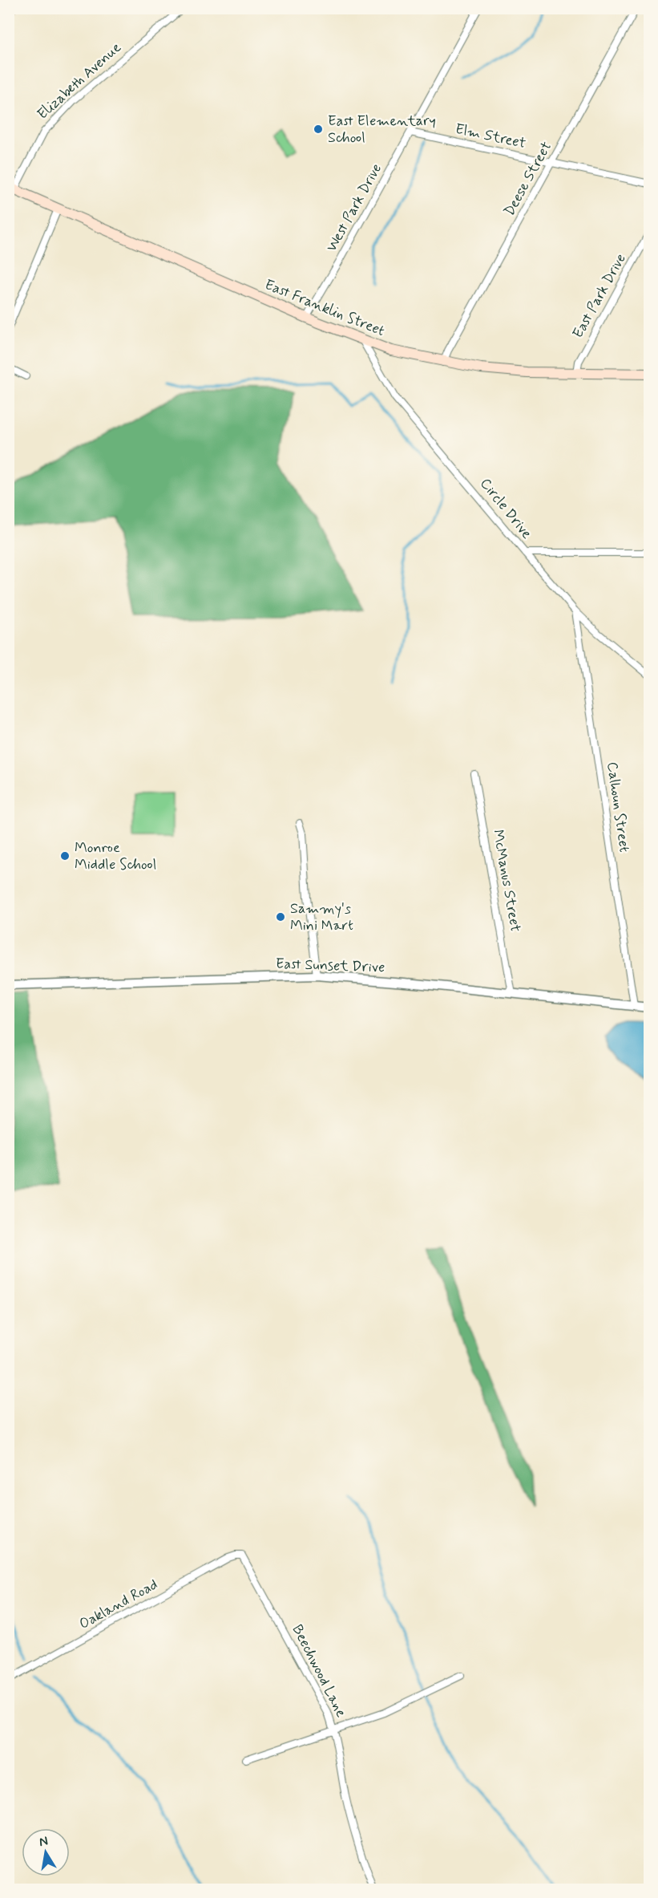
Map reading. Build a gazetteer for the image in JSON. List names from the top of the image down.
{
  "streets": {
    "main road": ["East Franklin Street"],
    "street": [
      "Elizabeth Avenue",
      "Elm Street",
      "Deese Street",
      "West Park Drive",
      "East Park Drive",
      "Circle Drive",
      "Calhoun Street",
      "McManus Street",
      "East Sunset Drive",
      "Oakland Road",
      "Beechwood Lane"
    ]
  },
  "crossings": [
    ["Elizabeth Avenue", "East Franklin Street"],
    ["Elm Street", "Deese Street"],
    ["Elm Street", "West Park Drive"],
    ["Deese Street", "East Franklin Street"],
    ["West Park Drive", "East Franklin Street"],
    ["East Park Drive", "East Franklin Street"],
    ["East Franklin Street", "Circle Drive"],
    ["Circle Drive", "Calhoun Street"],
    ["Calhoun Street", "East Sunset Drive"],
    ["McManus Street", "East Sunset Drive"],
    ["Oakland Road", "Beechwood Lane"]
  ],
  "places": ["East Elementary School", "Monroe Middle School", "Sammy's Mini Mart"],
  "north": "top"
}
